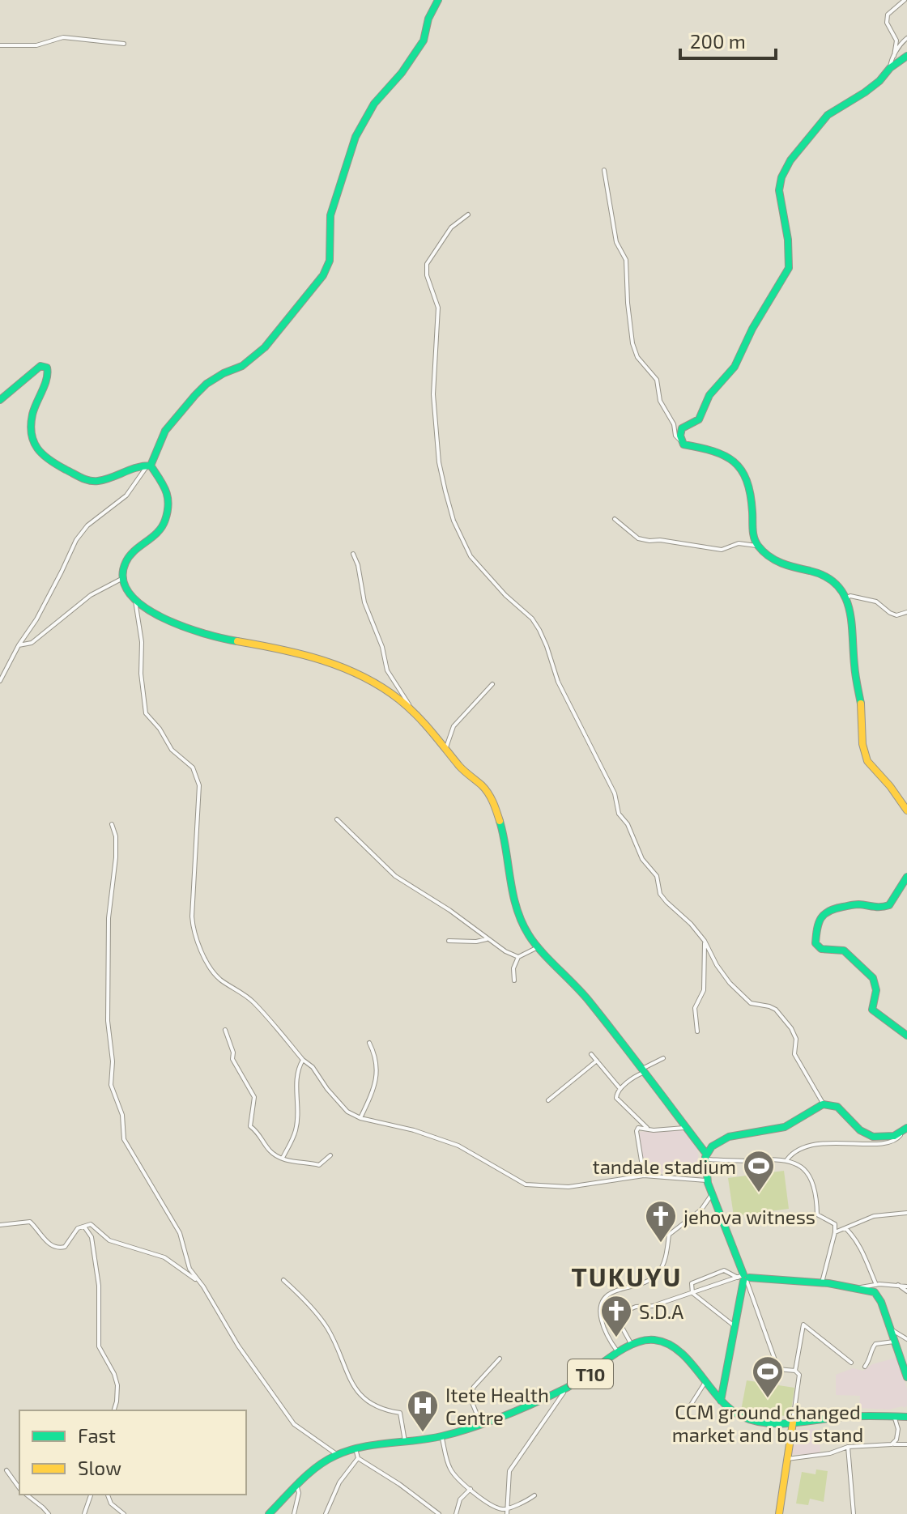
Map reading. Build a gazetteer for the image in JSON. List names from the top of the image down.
{
  "streets": {
    "main road": ["T10"]
  },
  "districts": ["TUKUYU"],
  "places": {
    "sports": ["tandale stadium", "CCM ground changed market and bus stand"],
    "church": ["jehova witness", "S.D.A"],
    "hospital": ["Itete Health Centre"]
  },
  "legend": ["Fast", "Slow"],
  "scale_bar": "200 m"
}
